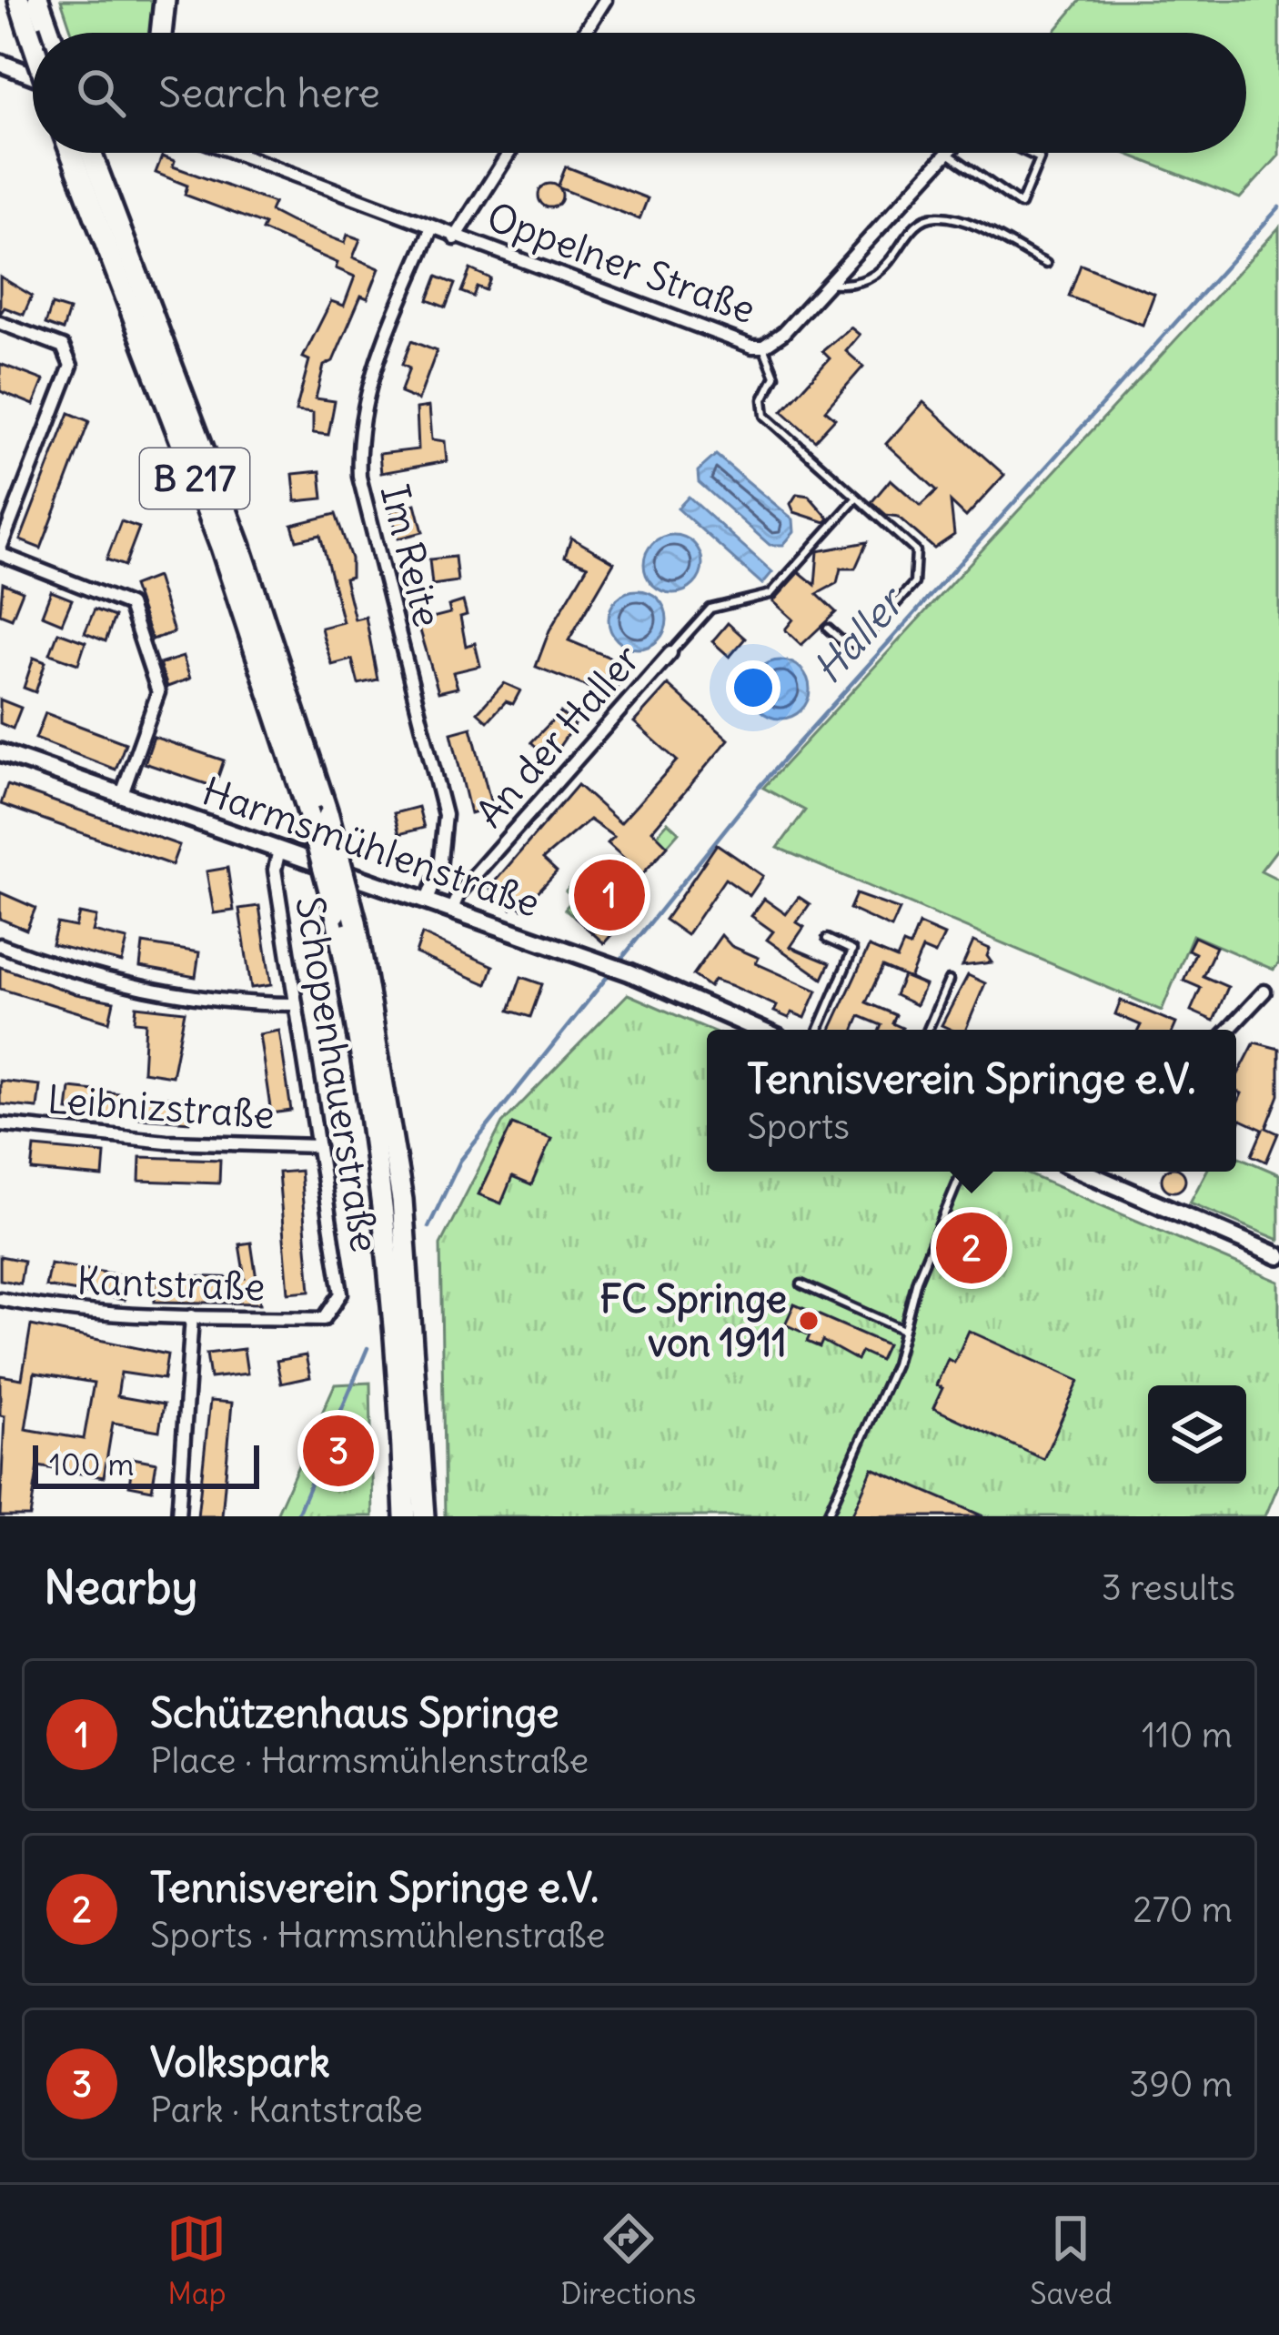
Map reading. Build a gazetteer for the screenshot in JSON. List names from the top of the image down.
{
  "streets": {
    "highway": ["B 217"],
    "street": [
      "Oppelner Straße",
      "Im Reite",
      "An der Haller",
      "Harmsmühlenstraße",
      "Schopenhauerstraße",
      "Leibnizstraße",
      "Kantstraße"
    ]
  },
  "crossings": [
    ["Oppelner Straße", "Im Reite"],
    ["Im Reite", "Harmsmühlenstraße"],
    ["An der Haller", "Harmsmühlenstraße"],
    ["Harmsmühlenstraße", "Schopenhauerstraße"],
    ["Schopenhauerstraße", "Leibnizstraße"],
    ["Schopenhauerstraße", "Kantstraße"]
  ],
  "water": ["Haller"],
  "places": ["FC Springe von 1911"],
  "scale_bar": "100 m",
  "page": {
    "search": "Search here",
    "pins": ["1", "2", "3"],
    "popup": ["Tennisverein Springe e.V.", "Sports"],
    "scale": "100 m",
    "heading": ["Nearby", "3 results"],
    "list": [
      {
        "mark": "1",
        "name": "Schützenhaus Springe",
        "note": "Place · Harmsmühlenstraße",
        "value": "110 m"
      },
      {
        "mark": "2",
        "name": "Tennisverein Springe e.V.",
        "note": "Sports · Harmsmühlenstraße",
        "value": "270 m"
      },
      {
        "mark": "3",
        "name": "Volkspark",
        "note": "Park · Kantstraße",
        "value": "390 m"
      }
    ],
    "nav": ["Map", "Directions", "Saved"]
  }
}
